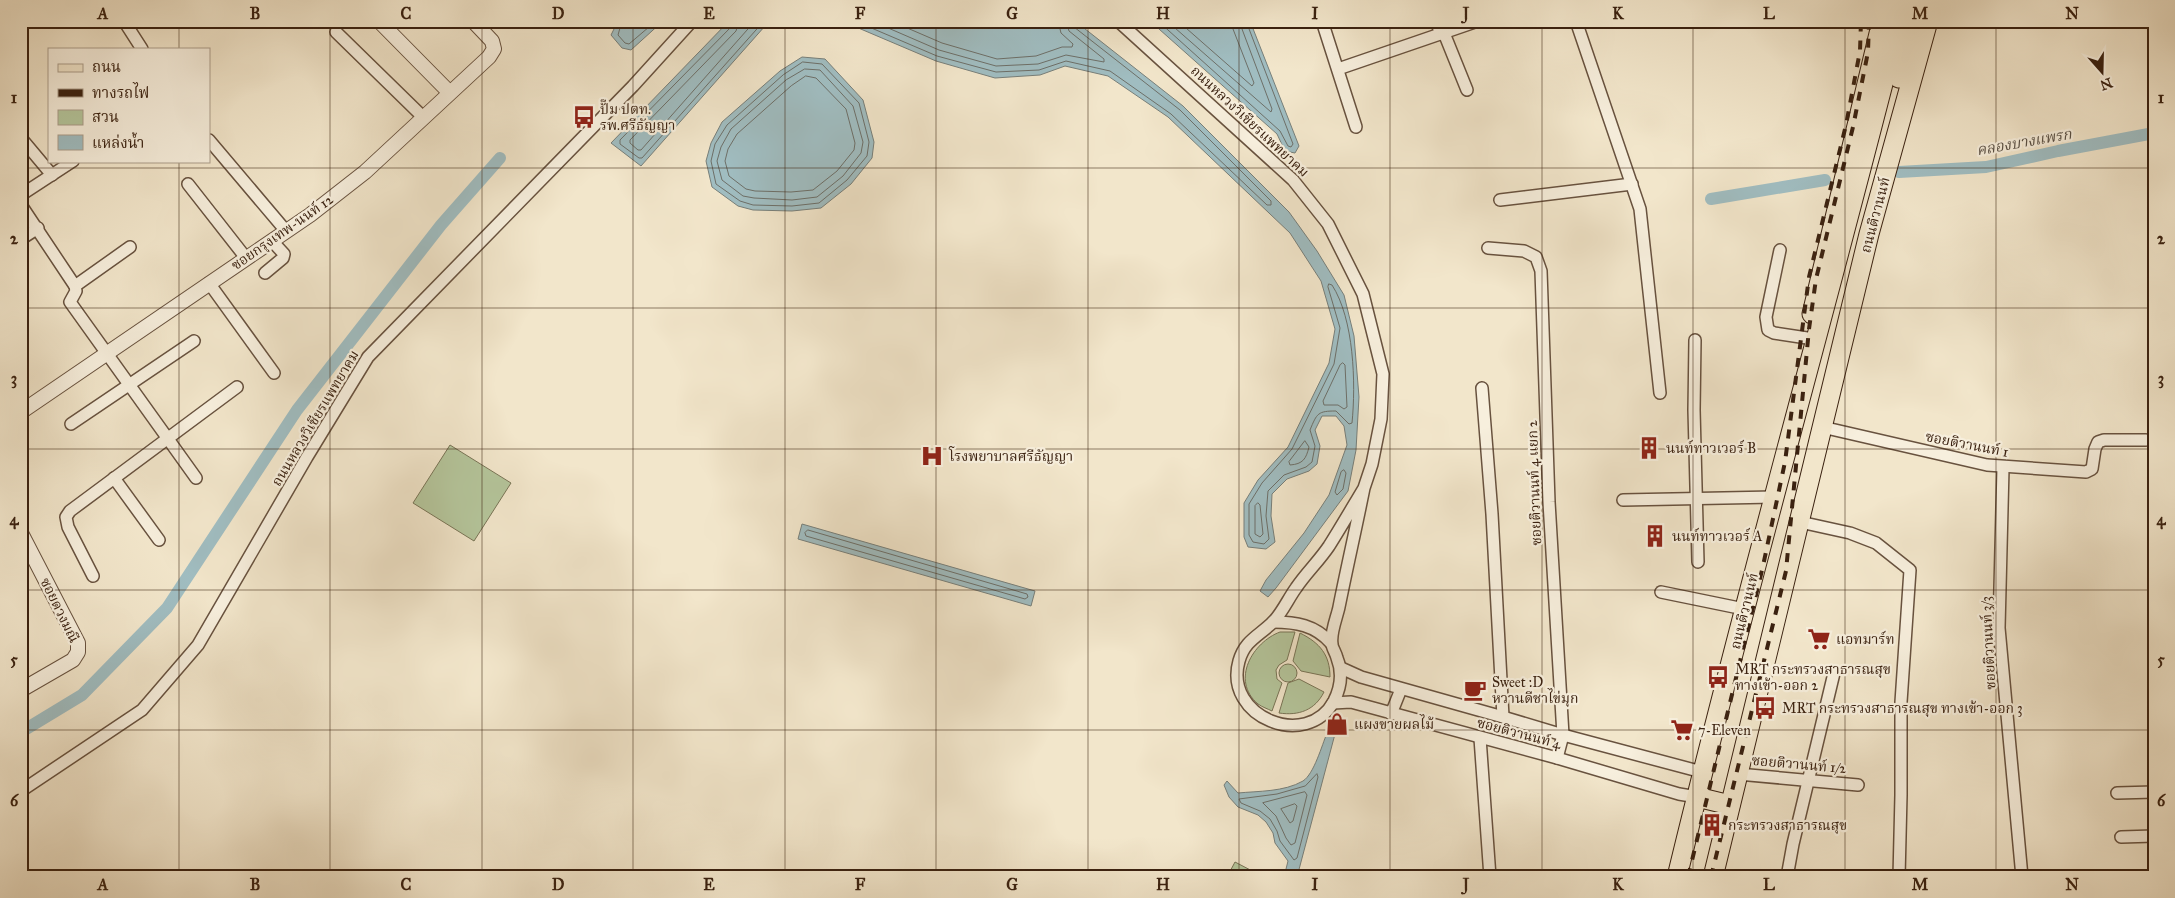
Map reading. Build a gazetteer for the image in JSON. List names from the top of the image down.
{
  "streets": {
    "main road": ["ถนนติวานนท์"],
    "street": [
      "ถนนหลวงวิเชียรแพทยาคม",
      "ซอยกรุงเทพ-นนท์ 12",
      "ซอยติวานนท์ 1",
      "ซอยติวานนท์ 4 แยก 2",
      "ซอยดวงมณี",
      "ซอยติวานนท์ 3/3",
      "ซอยติวานนท์ 4",
      "ซอยติวานนท์ 1/2"
    ]
  },
  "crossings": [
    ["ถนนหลวงวิเชียรแพทยาคม", "ซอยติวานนท์ 4"],
    ["ถนนติวานนท์", "ซอยติวานนท์ 1"],
    ["ถนนติวานนท์", "ซอยติวานนท์ 4"],
    ["ถนนติวานนท์", "ซอยติวานนท์ 1/2"],
    ["ซอยติวานนท์ 1", "ซอยติวานนท์ 3/3"],
    ["ซอยติวานนท์ 4 แยก 2", "ซอยติวานนท์ 4"]
  ],
  "water": ["คลองบางแพรก"],
  "places": {
    "bus stop": ["ปั๊ม ปตท. รพ.ศรีธัญญา", "MRT กระทรวงสาธารณสุข ทางเข้า-ออก 2", "MRT กระทรวงสาธารณสุข ทางเข้า-ออก 3"],
    "building": ["นนท์ทาวเวอร์ B", "นนท์ทาวเวอร์ A", "กระทรวงสาธารณสุข"],
    "hospital": ["โรงพยาบาลศรีธัญญา"],
    "supermarket": ["แอทมาร์ท", "7-Eleven"],
    "cafe": ["Sweet :D หวานดีชาไข่มุก"],
    "shop": ["แผงขายผลไม้"]
  },
  "legend": [
    "ถนน",
    "ทางรถไฟ",
    "สวน",
    "แหล่งน้ำ"
  ],
  "north": "bottom",
  "grid": {
    "columns": [
      "A",
      "B",
      "C",
      "D",
      "E",
      "F",
      "G",
      "H",
      "I",
      "J",
      "K",
      "L",
      "M",
      "N"
    ],
    "rows": [
      "1",
      "2",
      "3",
      "4",
      "5",
      "6"
    ]
  }
}
